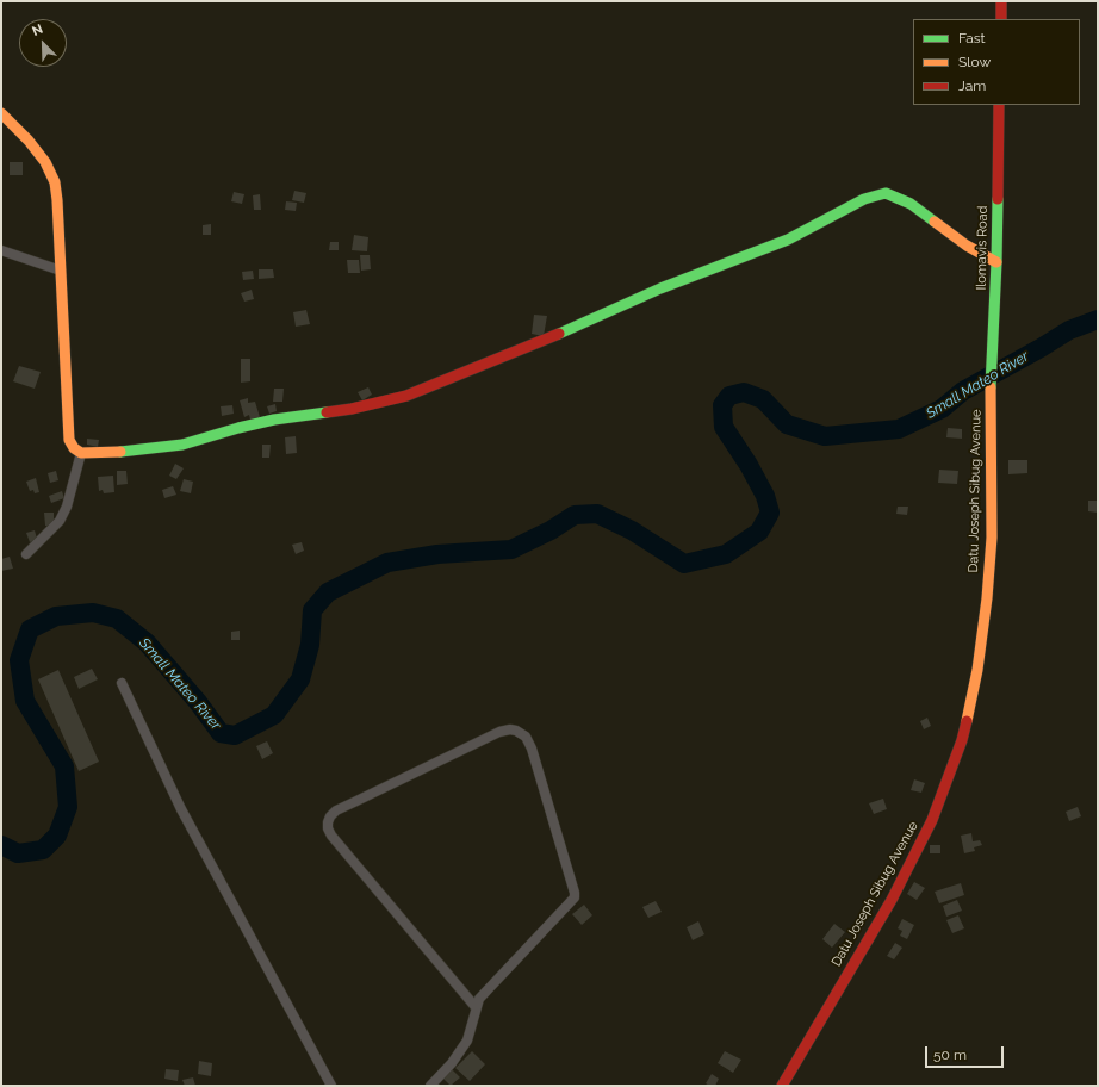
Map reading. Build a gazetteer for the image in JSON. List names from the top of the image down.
{
  "streets": {
    "street": ["Ilomavis Road", "Datu Joseph Sibug Avenue"]
  },
  "crossings": [
    ["Ilomavis Road", "Datu Joseph Sibug Avenue"]
  ],
  "water": ["Small Mateo River"],
  "legend": ["Fast", "Slow", "Jam"],
  "scale_bar": "50 m",
  "north": "top left"
}
